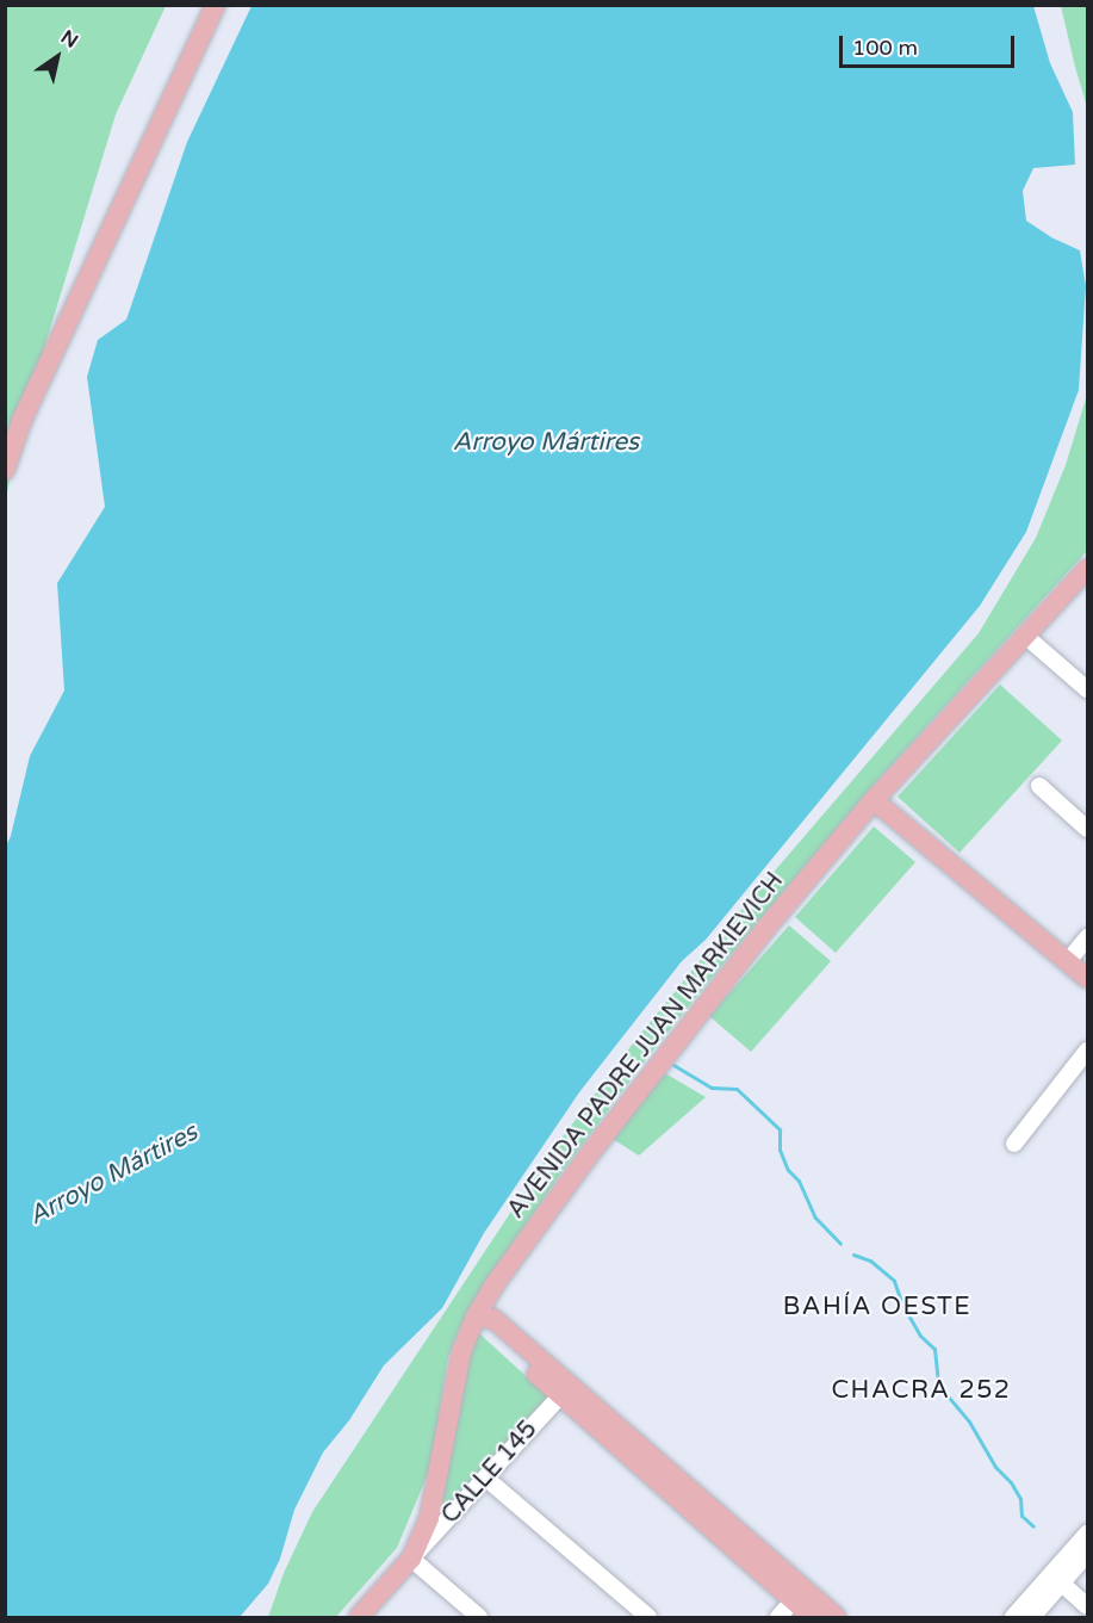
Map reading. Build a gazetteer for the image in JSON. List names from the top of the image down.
{
  "streets": {
    "main road": ["AVENIDA PADRE JUAN MARKIEVICH"],
    "street": ["CALLE 145"]
  },
  "crossings": [
    ["AVENIDA PADRE JUAN MARKIEVICH", "CALLE 145"]
  ],
  "districts": ["BAHÍA OESTE", "CHACRA 252"],
  "water": ["Arroyo Mártires"],
  "scale_bar": "100 m",
  "north": "top right"
}
